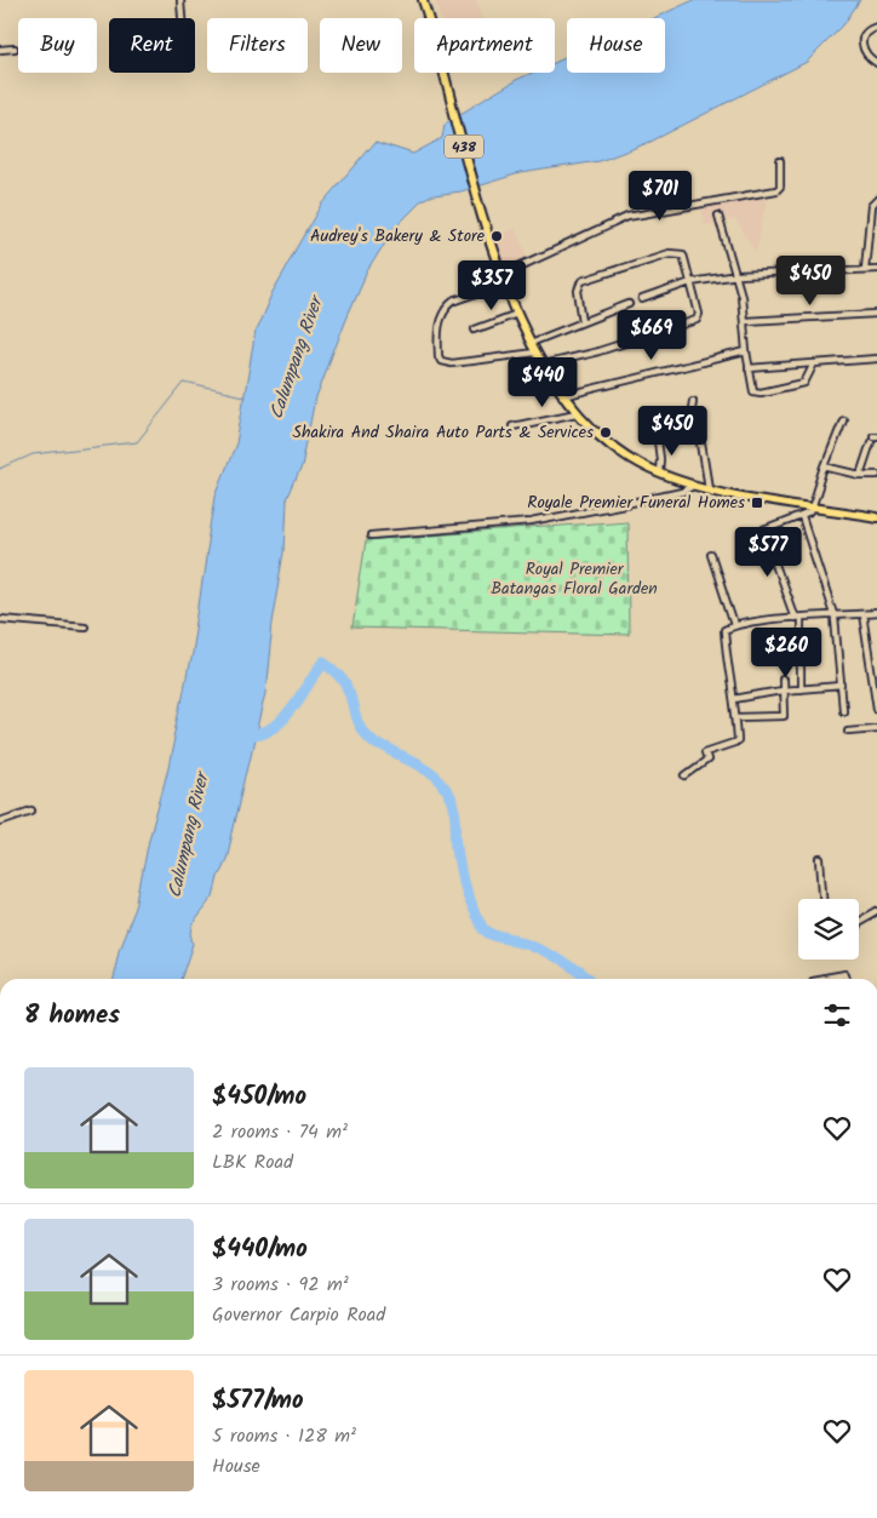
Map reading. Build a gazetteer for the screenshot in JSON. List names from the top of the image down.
{
  "streets": {
    "main road": ["438"]
  },
  "water": ["Calumpang River"],
  "parks": ["Royal Premier Batangas Floral Garden"],
  "places": {
    "other": ["Audrey's Bakery & Store", "Shakira And Shaira Auto Parts & Services"],
    "transit": ["Royale Premier Funeral Homes"]
  },
  "page": {
    "chip": [
      "Buy",
      "Rent",
      "Filters",
      "New",
      "Apartment",
      "House"
    ],
    "price": [
      "$701",
      "$450",
      "$357",
      "$669",
      "$440",
      "$450",
      "$577",
      "$260"
    ],
    "heading": "8 homes",
    "list": [
      {
        "name": "$450/mo",
        "note": "2 rooms · 74 m² · LBK Road"
      },
      {
        "name": "$440/mo",
        "note": "3 rooms · 92 m² · Governor Carpio Road"
      },
      {
        "name": "$577/mo",
        "note": "5 rooms · 128 m² · House"
      }
    ]
  }
}
